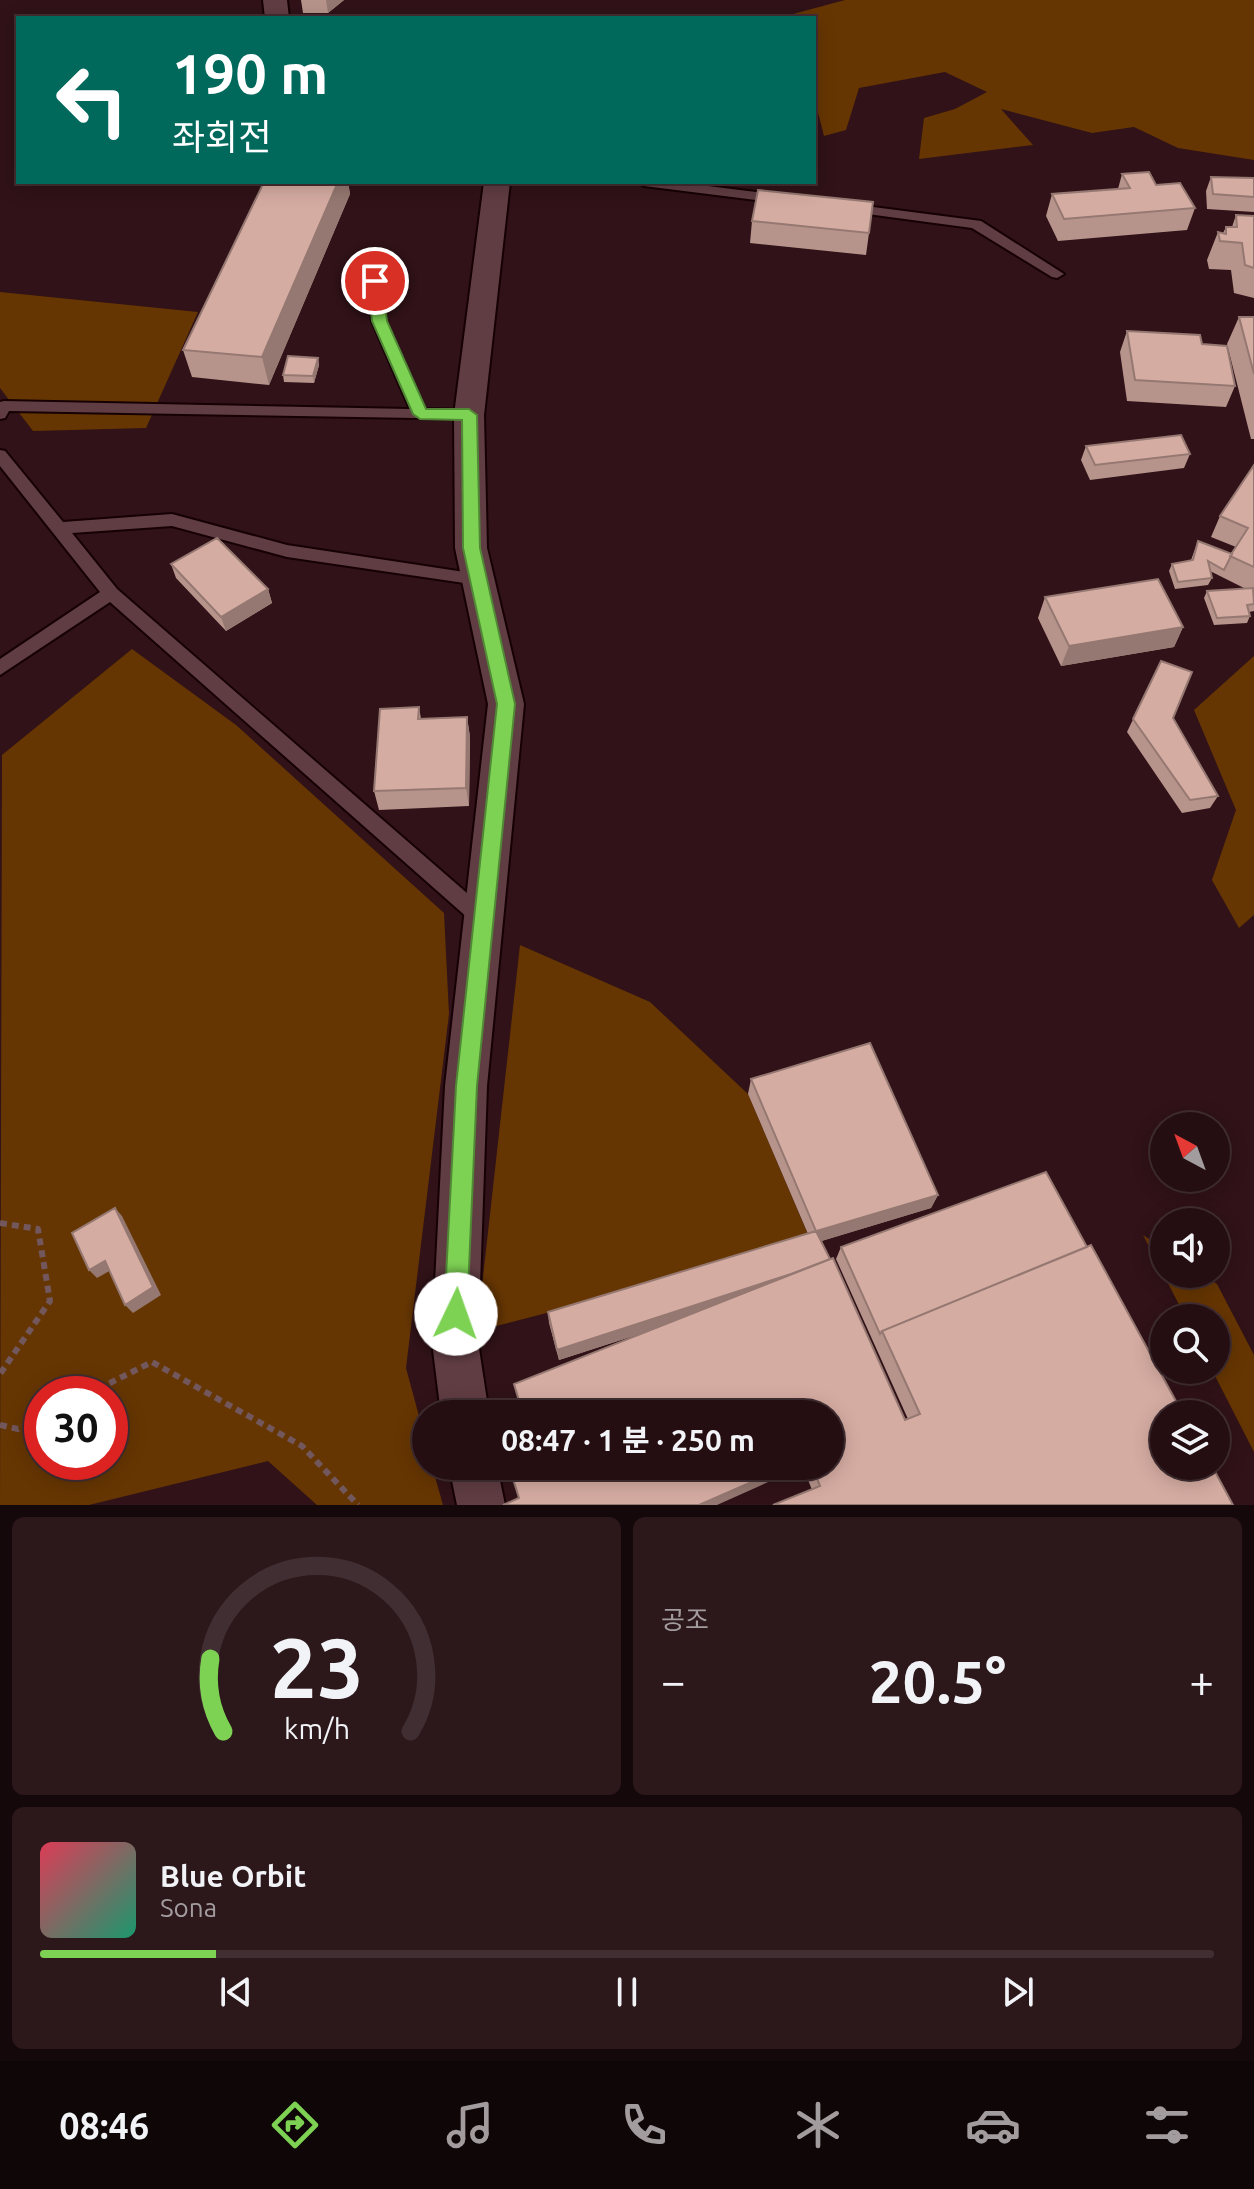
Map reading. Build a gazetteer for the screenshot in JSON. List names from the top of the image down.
{
  "north": "top left",
  "page": {
    "turn": ["190 m", "좌회전"],
    "limit": "30",
    "trip": "08:47 · 1 분 · 250 m",
    "tile": "공조",
    "heat": ["−", "20.5°", "+"],
    "song": ["Blue Orbit", "Sona"],
    "tabs": "08:46",
    "gauge": ["23", "km/h"]
  }
}
